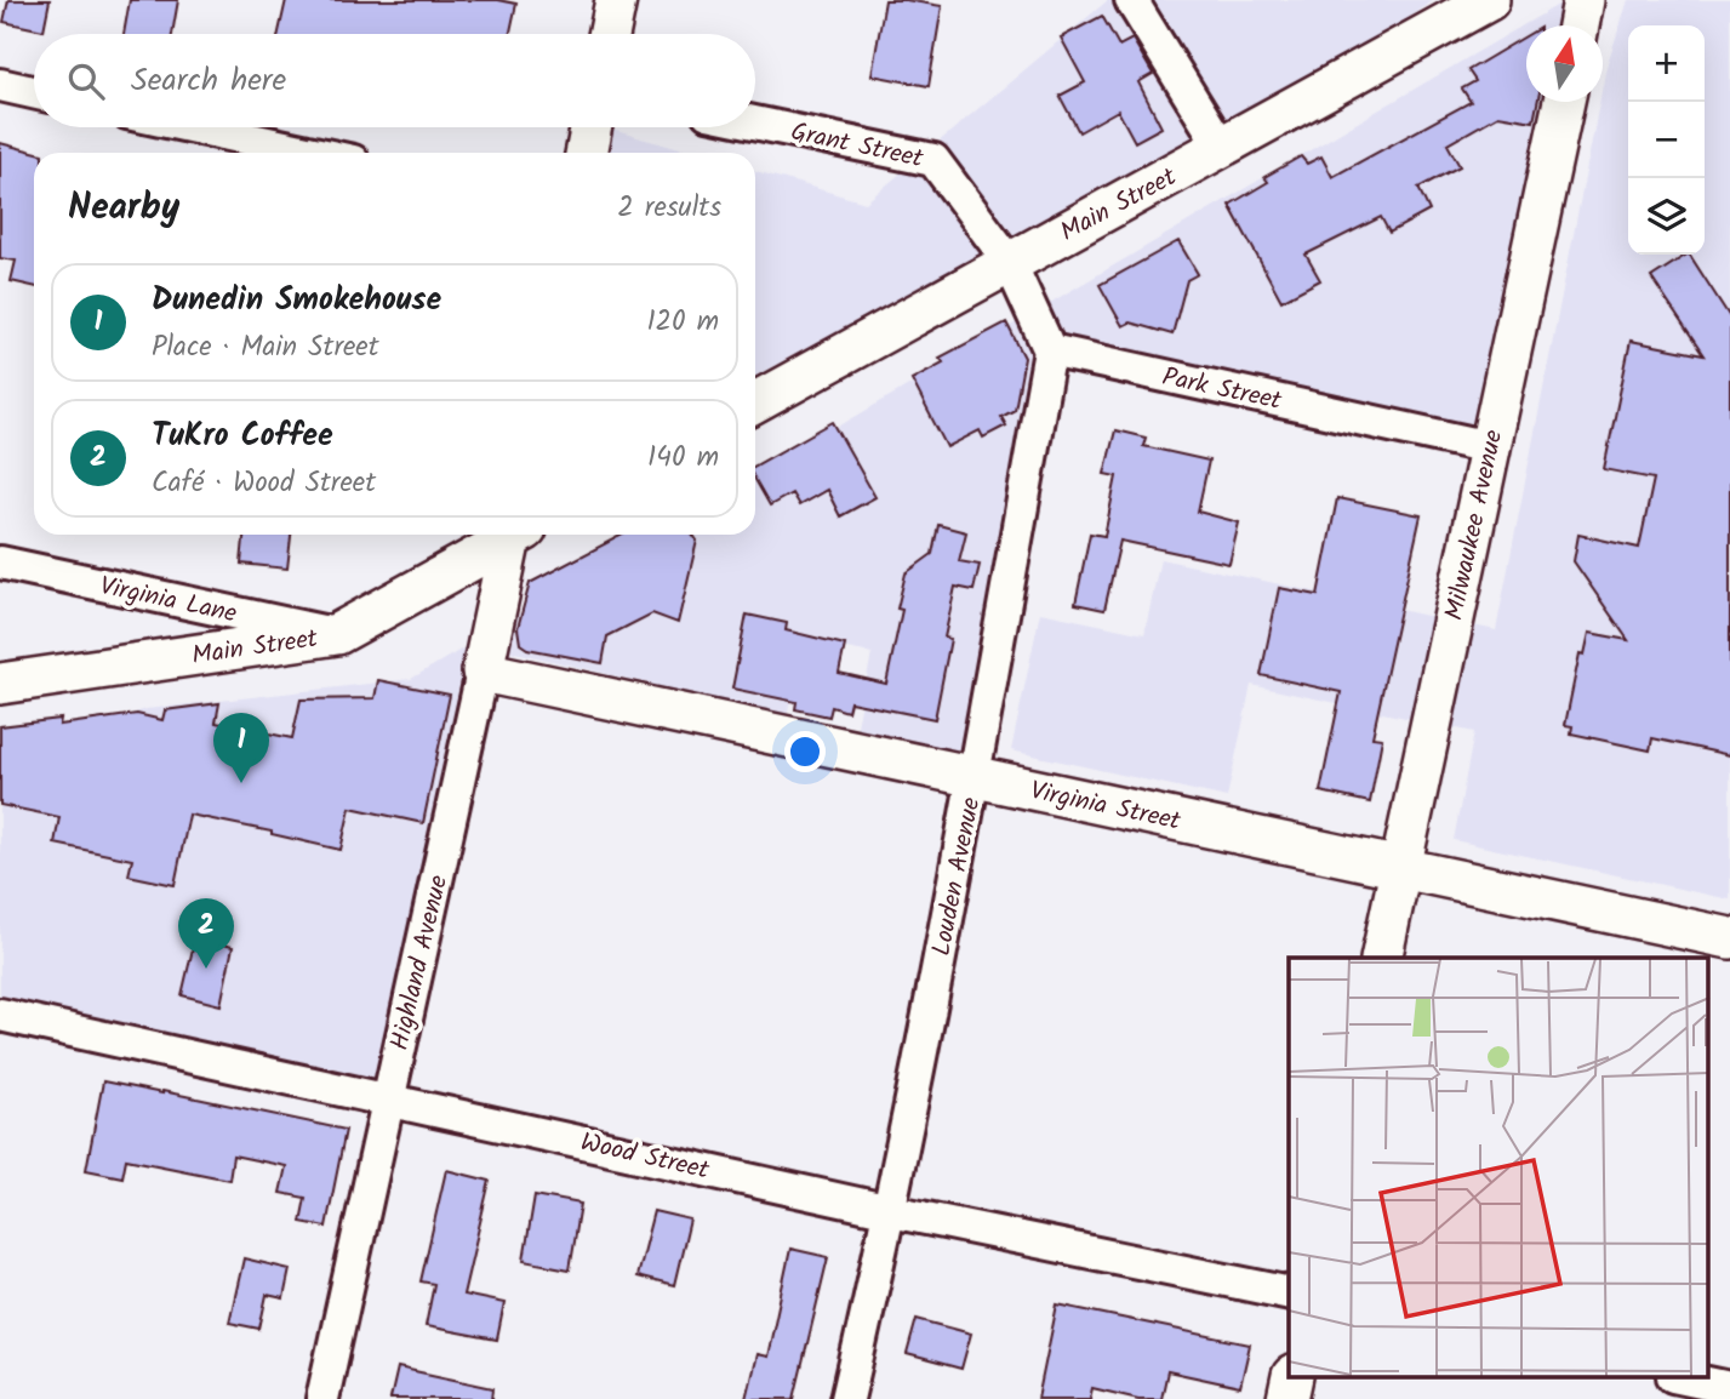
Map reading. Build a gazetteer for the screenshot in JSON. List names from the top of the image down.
{
  "streets": {
    "street": [
      "Grant Street",
      "Main Street",
      "Park Street",
      "Milwaukee Avenue",
      "Virginia Lane",
      "Virginia Street",
      "Louden Avenue",
      "Highland Avenue",
      "Wood Street"
    ]
  },
  "crossings": [
    ["Grant Street", "Main Street"],
    ["Main Street", "Virginia Lane"],
    ["Park Street", "Milwaukee Avenue"],
    ["Park Street", "Louden Avenue"],
    ["Milwaukee Avenue", "Virginia Street"],
    ["Virginia Street", "Louden Avenue"],
    ["Virginia Street", "Highland Avenue"],
    ["Louden Avenue", "Wood Street"],
    ["Highland Avenue", "Wood Street"]
  ],
  "north": "top",
  "page": {
    "map_buttons": ["+", "−"],
    "search": "Search here",
    "heading": ["Nearby", "2 results"],
    "list": [
      {
        "mark": "1",
        "name": "Dunedin Smokehouse",
        "note": "Place · Main Street",
        "value": "120 m"
      },
      {
        "mark": "2",
        "name": "TuKro Coffee",
        "note": "Café · Wood Street",
        "value": "140 m"
      }
    ],
    "pins": ["1", "2"]
  }
}
